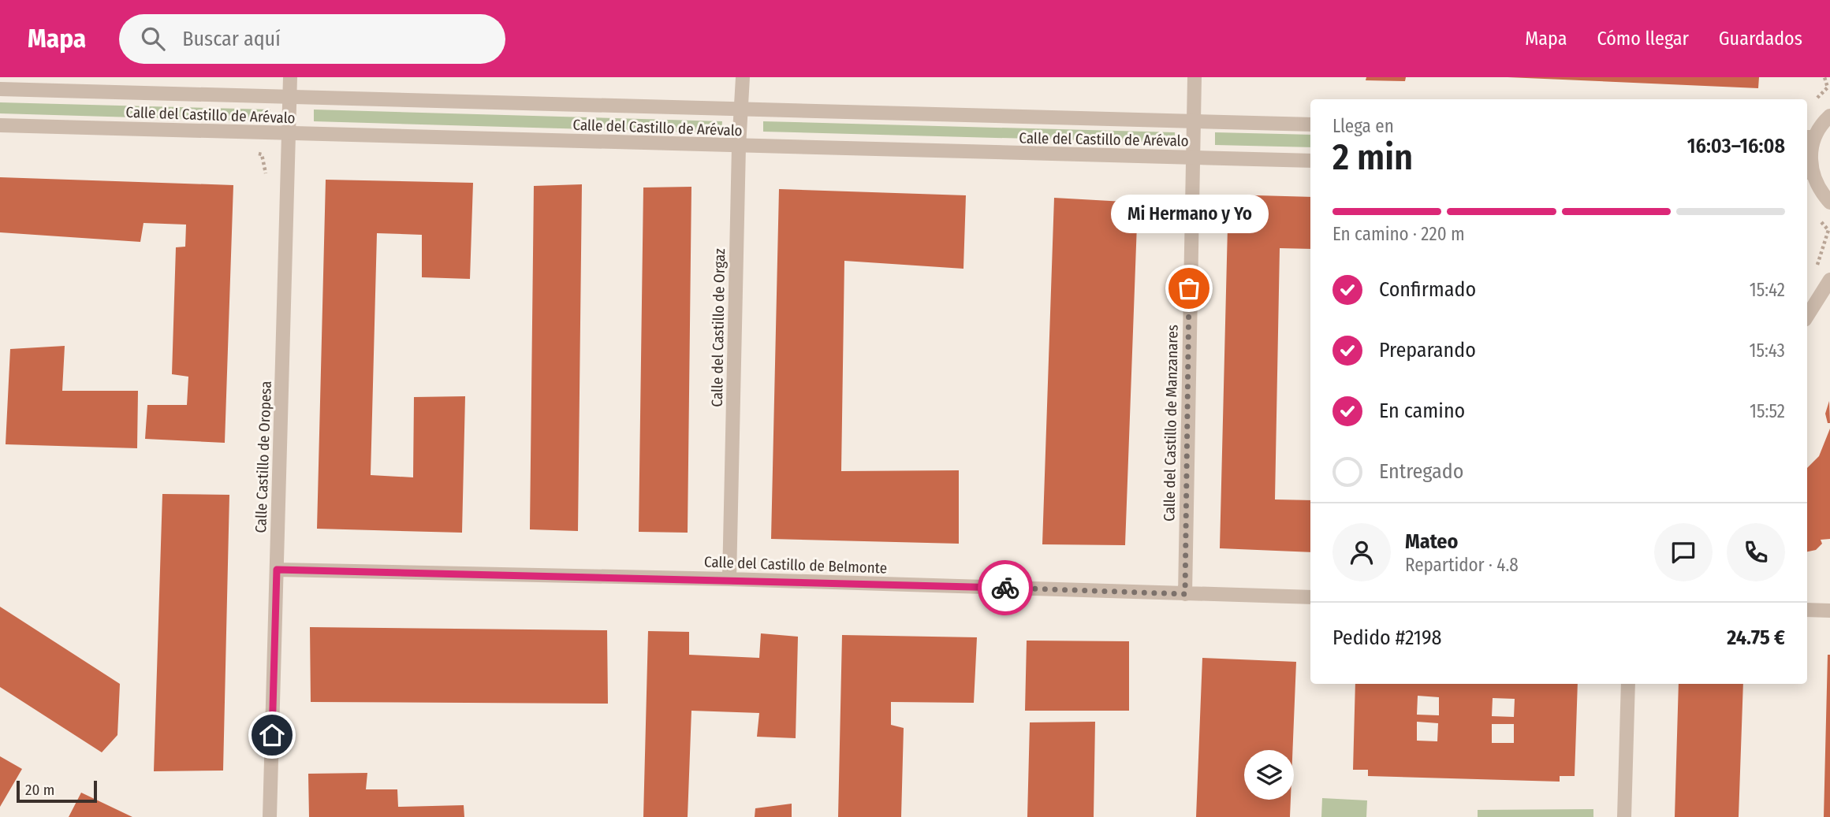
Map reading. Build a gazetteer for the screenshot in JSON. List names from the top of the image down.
{
  "streets": {
    "street": [
      "Calle del Castillo de Arévalo",
      "Calle del Castillo de Orgaz",
      "Calle del Castillo de Manzanares",
      "Calle Castillo de Oropesa",
      "Calle del Castillo de Belmonte"
    ]
  },
  "crossings": [
    ["Calle del Castillo de Arévalo", "Calle del Castillo de Orgaz"],
    ["Calle del Castillo de Arévalo", "Calle del Castillo de Manzanares"],
    ["Calle del Castillo de Arévalo", "Calle Castillo de Oropesa"],
    ["Calle del Castillo de Orgaz", "Calle del Castillo de Belmonte"],
    ["Calle del Castillo de Manzanares", "Calle del Castillo de Belmonte"],
    ["Calle Castillo de Oropesa", "Calle del Castillo de Belmonte"]
  ],
  "places": ["Mi Hermano y Yo"],
  "scale_bar": "20 m",
  "page": {
    "header": "Mapa",
    "search": "Buscar aquí",
    "nav": ["Mapa", "Cómo llegar", "Guardados"],
    "heading": ["2 min", "Llega en", "16:03–16:08"],
    "panel": [
      "Mateo",
      "Repartidor · 4.8",
      "Pedido #2198",
      "24.75 €"
    ],
    "bar": "En camino · 220 m",
    "bubble": "Mi Hermano y Yo",
    "list": [
      ["Confirmado", "15:42"],
      ["Preparando", "15:43"],
      ["En camino", "15:52"],
      "Entregado"
    ],
    "scale": "20 m"
  }
}
